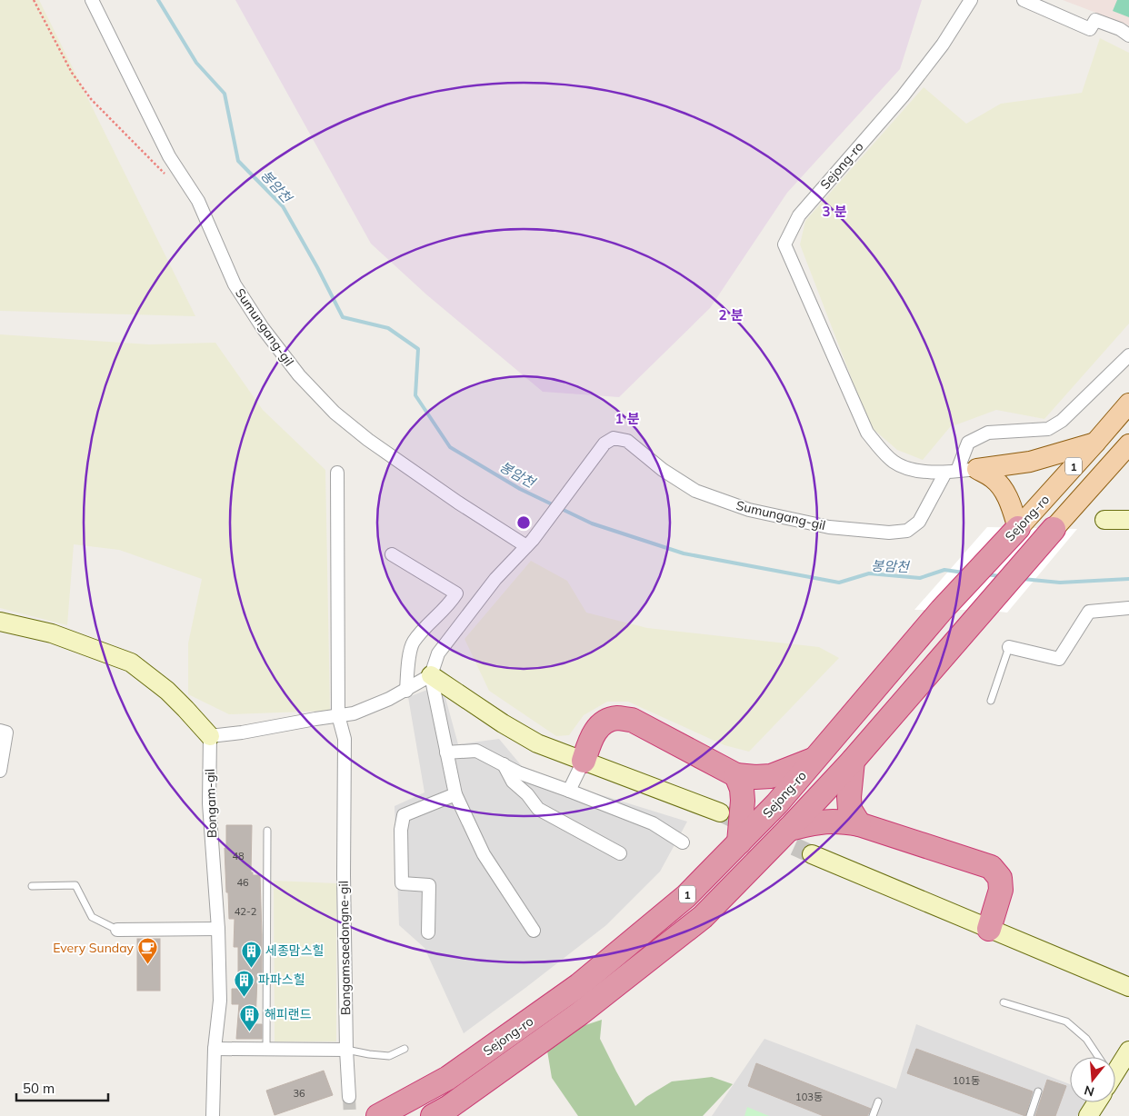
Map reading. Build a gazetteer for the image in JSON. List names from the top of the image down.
{
  "streets": {
    "highway": ["Sejong-ro", "1"],
    "street": ["Sumungang-gil", "Bongam-gil", "Bongamsaedongne-gil"]
  },
  "crossings": [
    ["Sejong-ro", "Sumungang-gil"]
  ],
  "water": ["봉암천"],
  "places": {
    "cafe": ["Every Sunday"],
    "building": ["세종맘스힐", "파파스힐", "해피랜드"]
  },
  "house_numbers": [
    "48",
    "46",
    "42-2",
    "101동",
    "36",
    "103동"
  ],
  "scale_bar": "50 m",
  "north": "bottom",
  "rings": ["3 분", "2 분", "1 분"]
}
